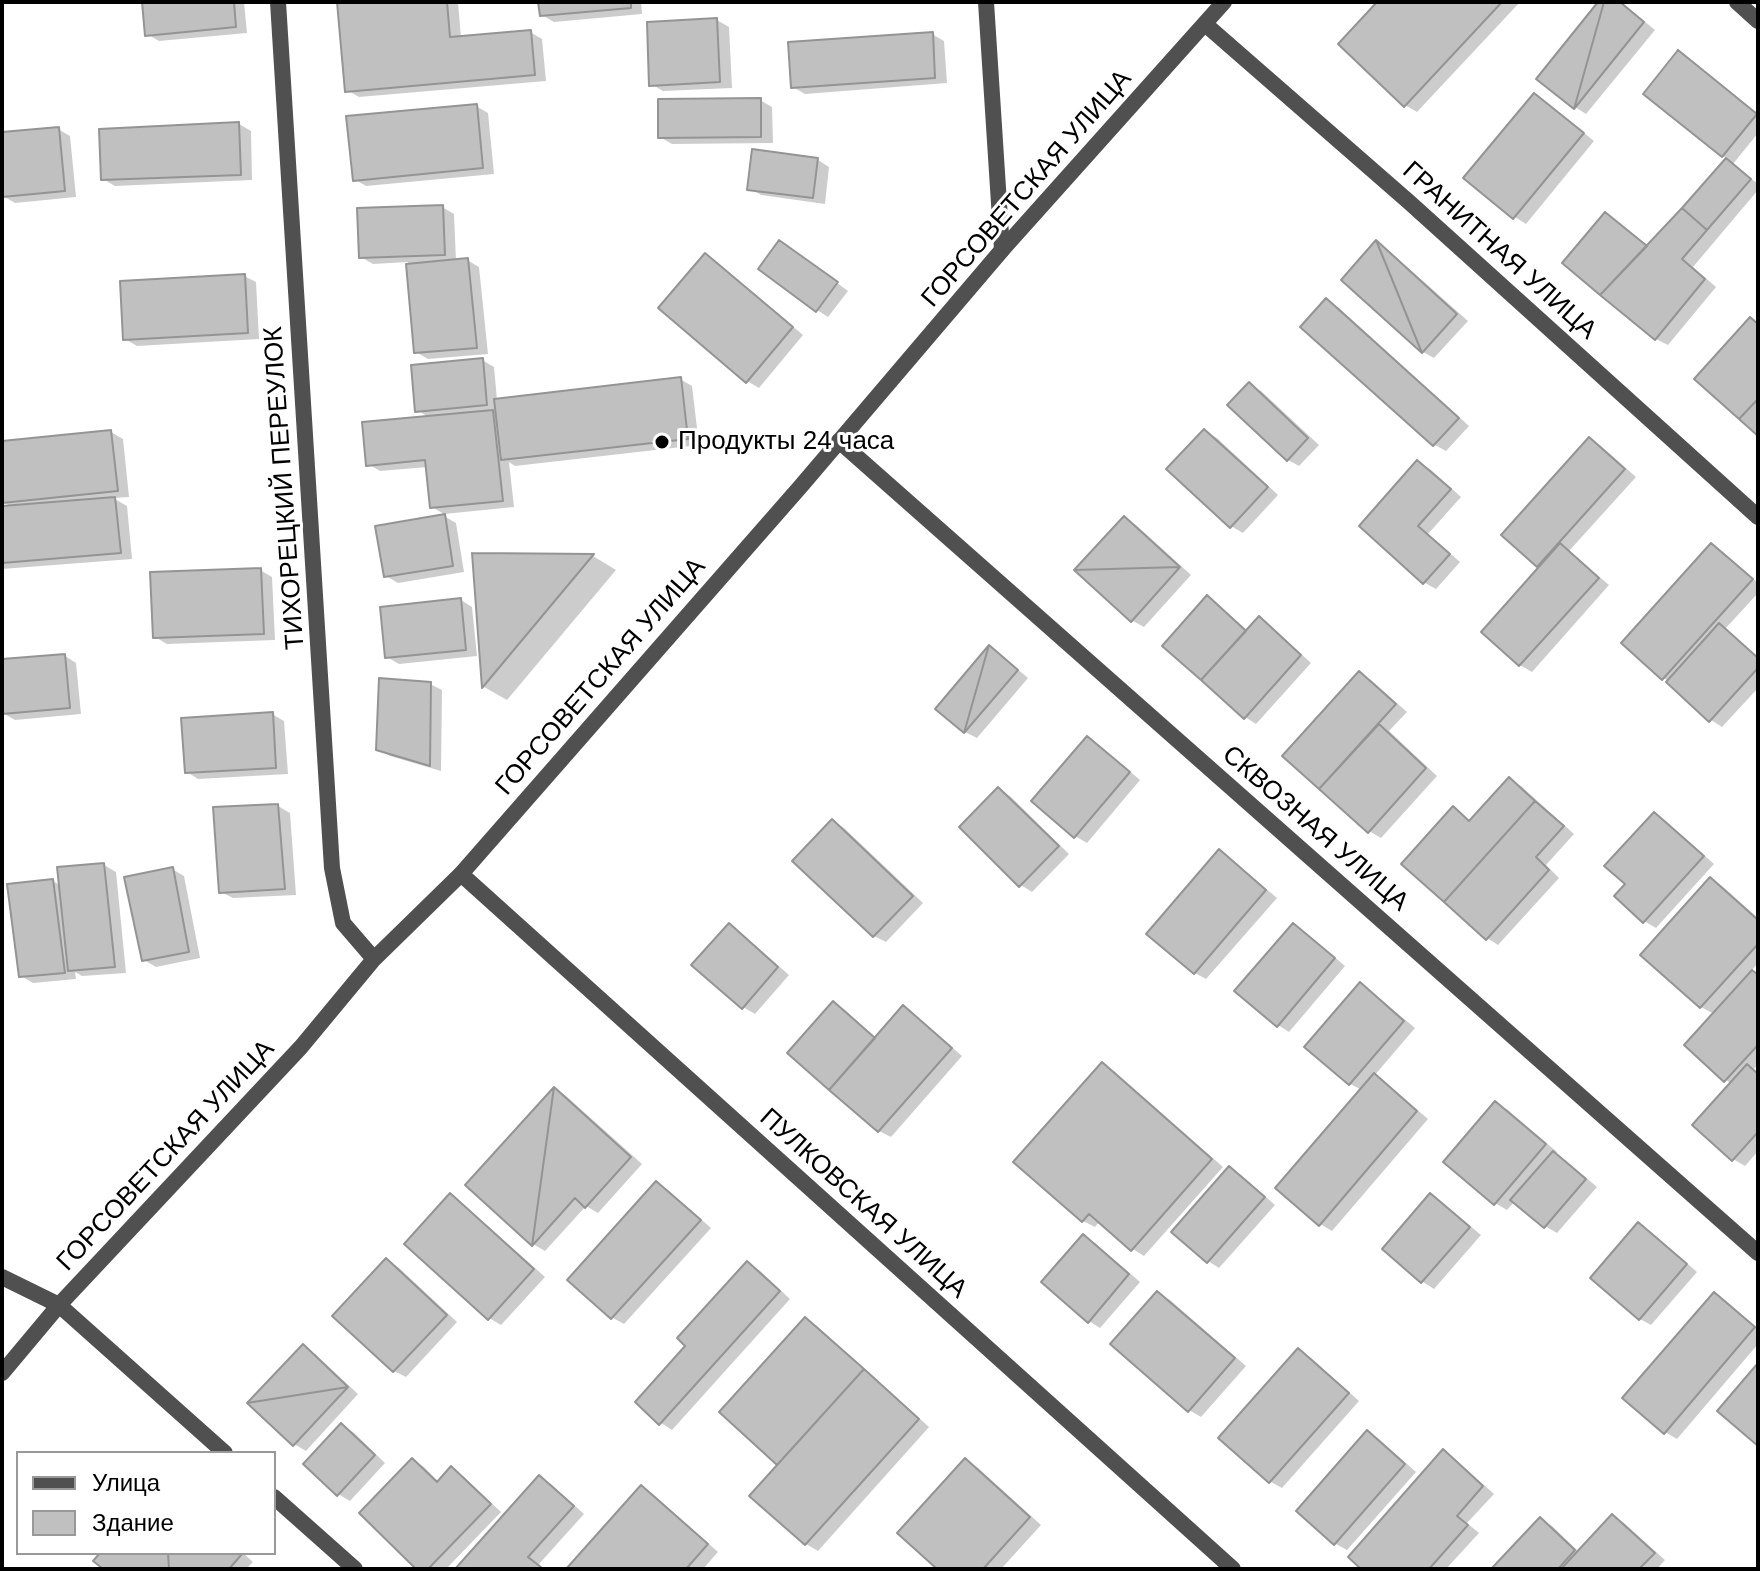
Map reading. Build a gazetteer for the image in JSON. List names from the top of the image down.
{
  "streets": {
    "street": [
      "ГОРСОВЕТСКАЯ УЛИЦА",
      "ГРАНИТНАЯ УЛИЦА",
      "ТИХОРЕЦКИЙ ПЕРЕУЛОК",
      "СКВОЗНАЯ УЛИЦА",
      "ПУЛКОВСКАЯ УЛИЦА"
    ]
  },
  "crossings": [
    ["ГОРСОВЕТСКАЯ УЛИЦА", "ГРАНИТНАЯ УЛИЦА"],
    ["ГОРСОВЕТСКАЯ УЛИЦА", "ТИХОРЕЦКИЙ ПЕРЕУЛОК"],
    ["ГОРСОВЕТСКАЯ УЛИЦА", "СКВОЗНАЯ УЛИЦА"],
    ["ГОРСОВЕТСКАЯ УЛИЦА", "ПУЛКОВСКАЯ УЛИЦА"]
  ],
  "places": ["Продукты 24 часа"],
  "legend": ["Улица", "Здание"]
}
